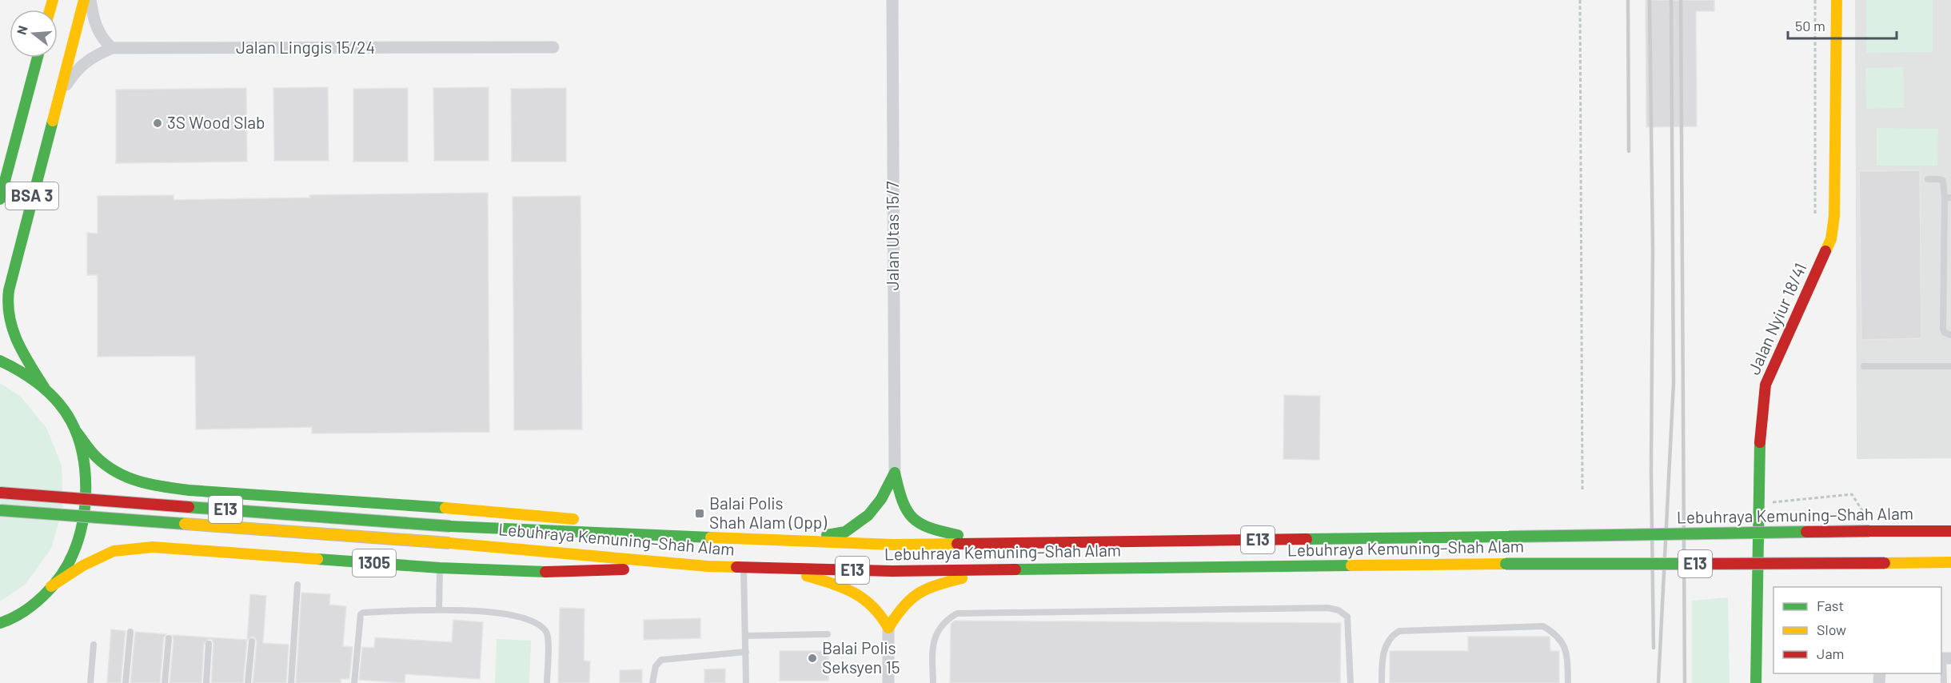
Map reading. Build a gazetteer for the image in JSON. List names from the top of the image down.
{
  "streets": {
    "main road": [
      "BSA 3",
      "Jalan Nyiur 18/41",
      "E13",
      "Lebuhraya Kemuning–Shah Alam",
      "1305"
    ],
    "street": ["Jalan Linggis 15/24", "Jalan Utas 15/7"]
  },
  "crossings": [
    ["Lebuhraya Kemuning–Shah Alam", "1305"]
  ],
  "places": {
    "other": ["3S Wood Slab", "Balai Polis Seksyen 15"],
    "transit": ["Balai Polis Shah Alam (Opp)"]
  },
  "legend": ["Fast", "Slow", "Jam"],
  "scale_bar": "50 m",
  "north": "left"
}
